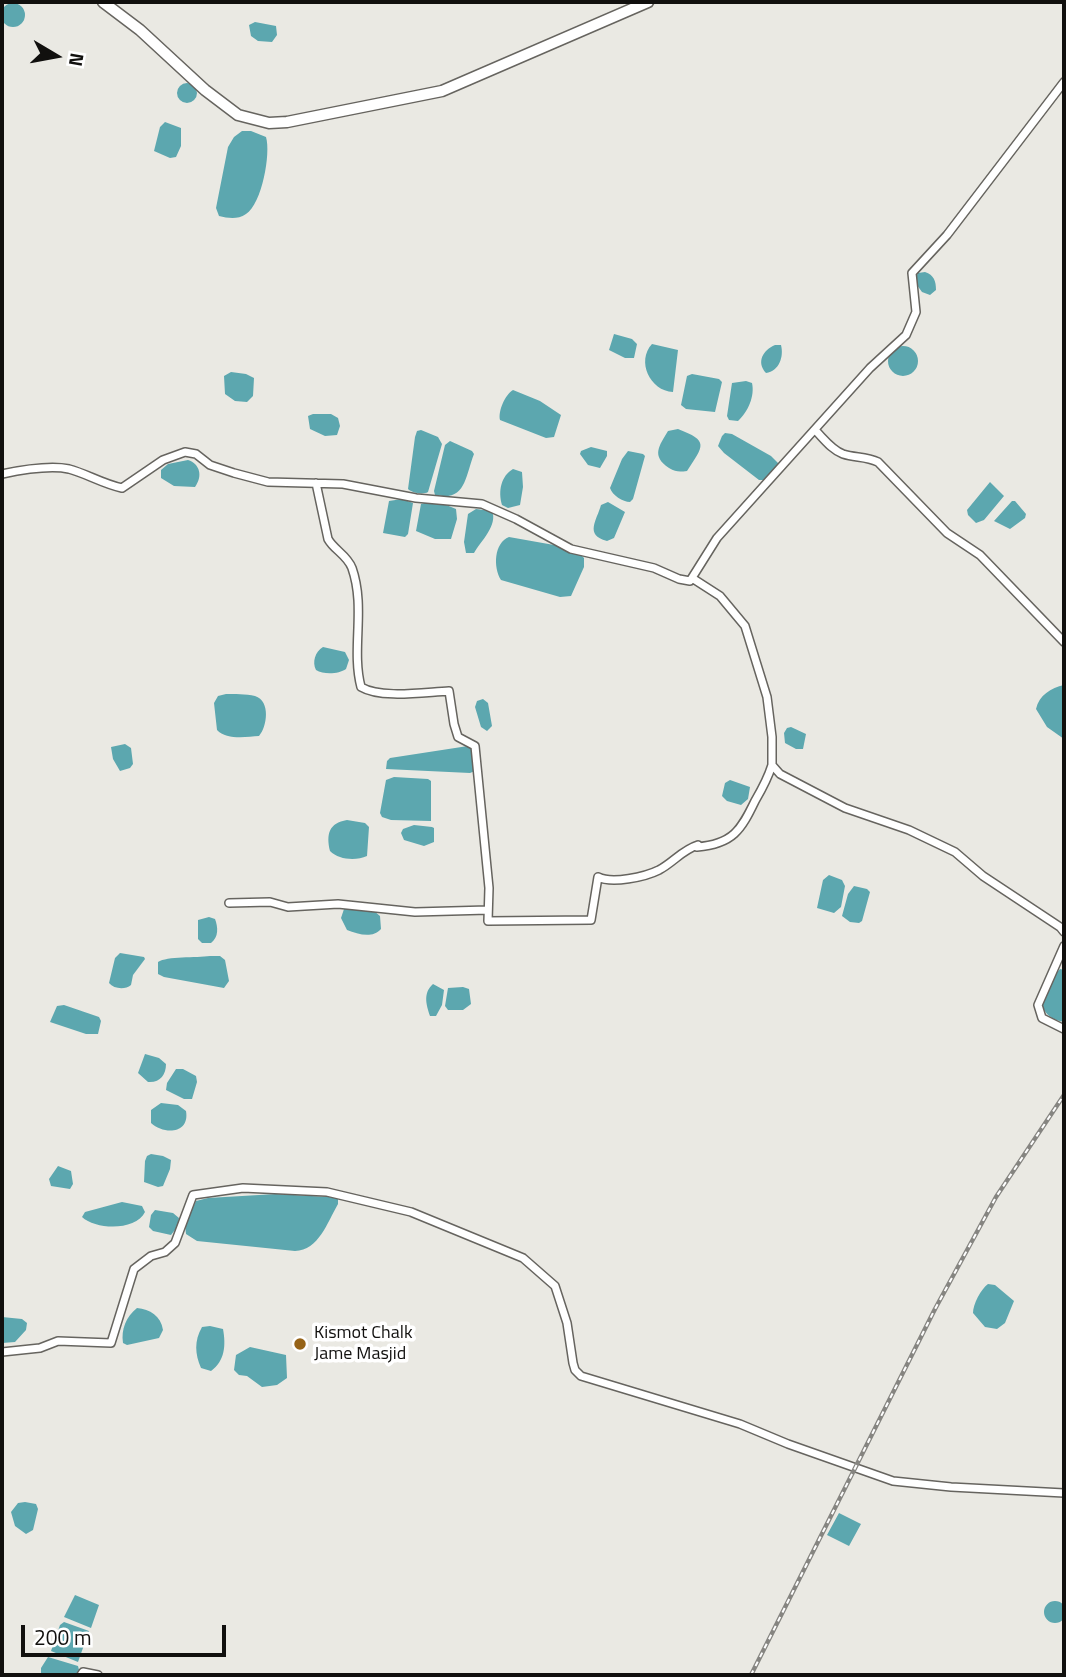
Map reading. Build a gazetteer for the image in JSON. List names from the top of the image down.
{
  "places": ["Kismot Chalk Jame Masjid"],
  "scale_bar": "200 m",
  "north": "right"
}
